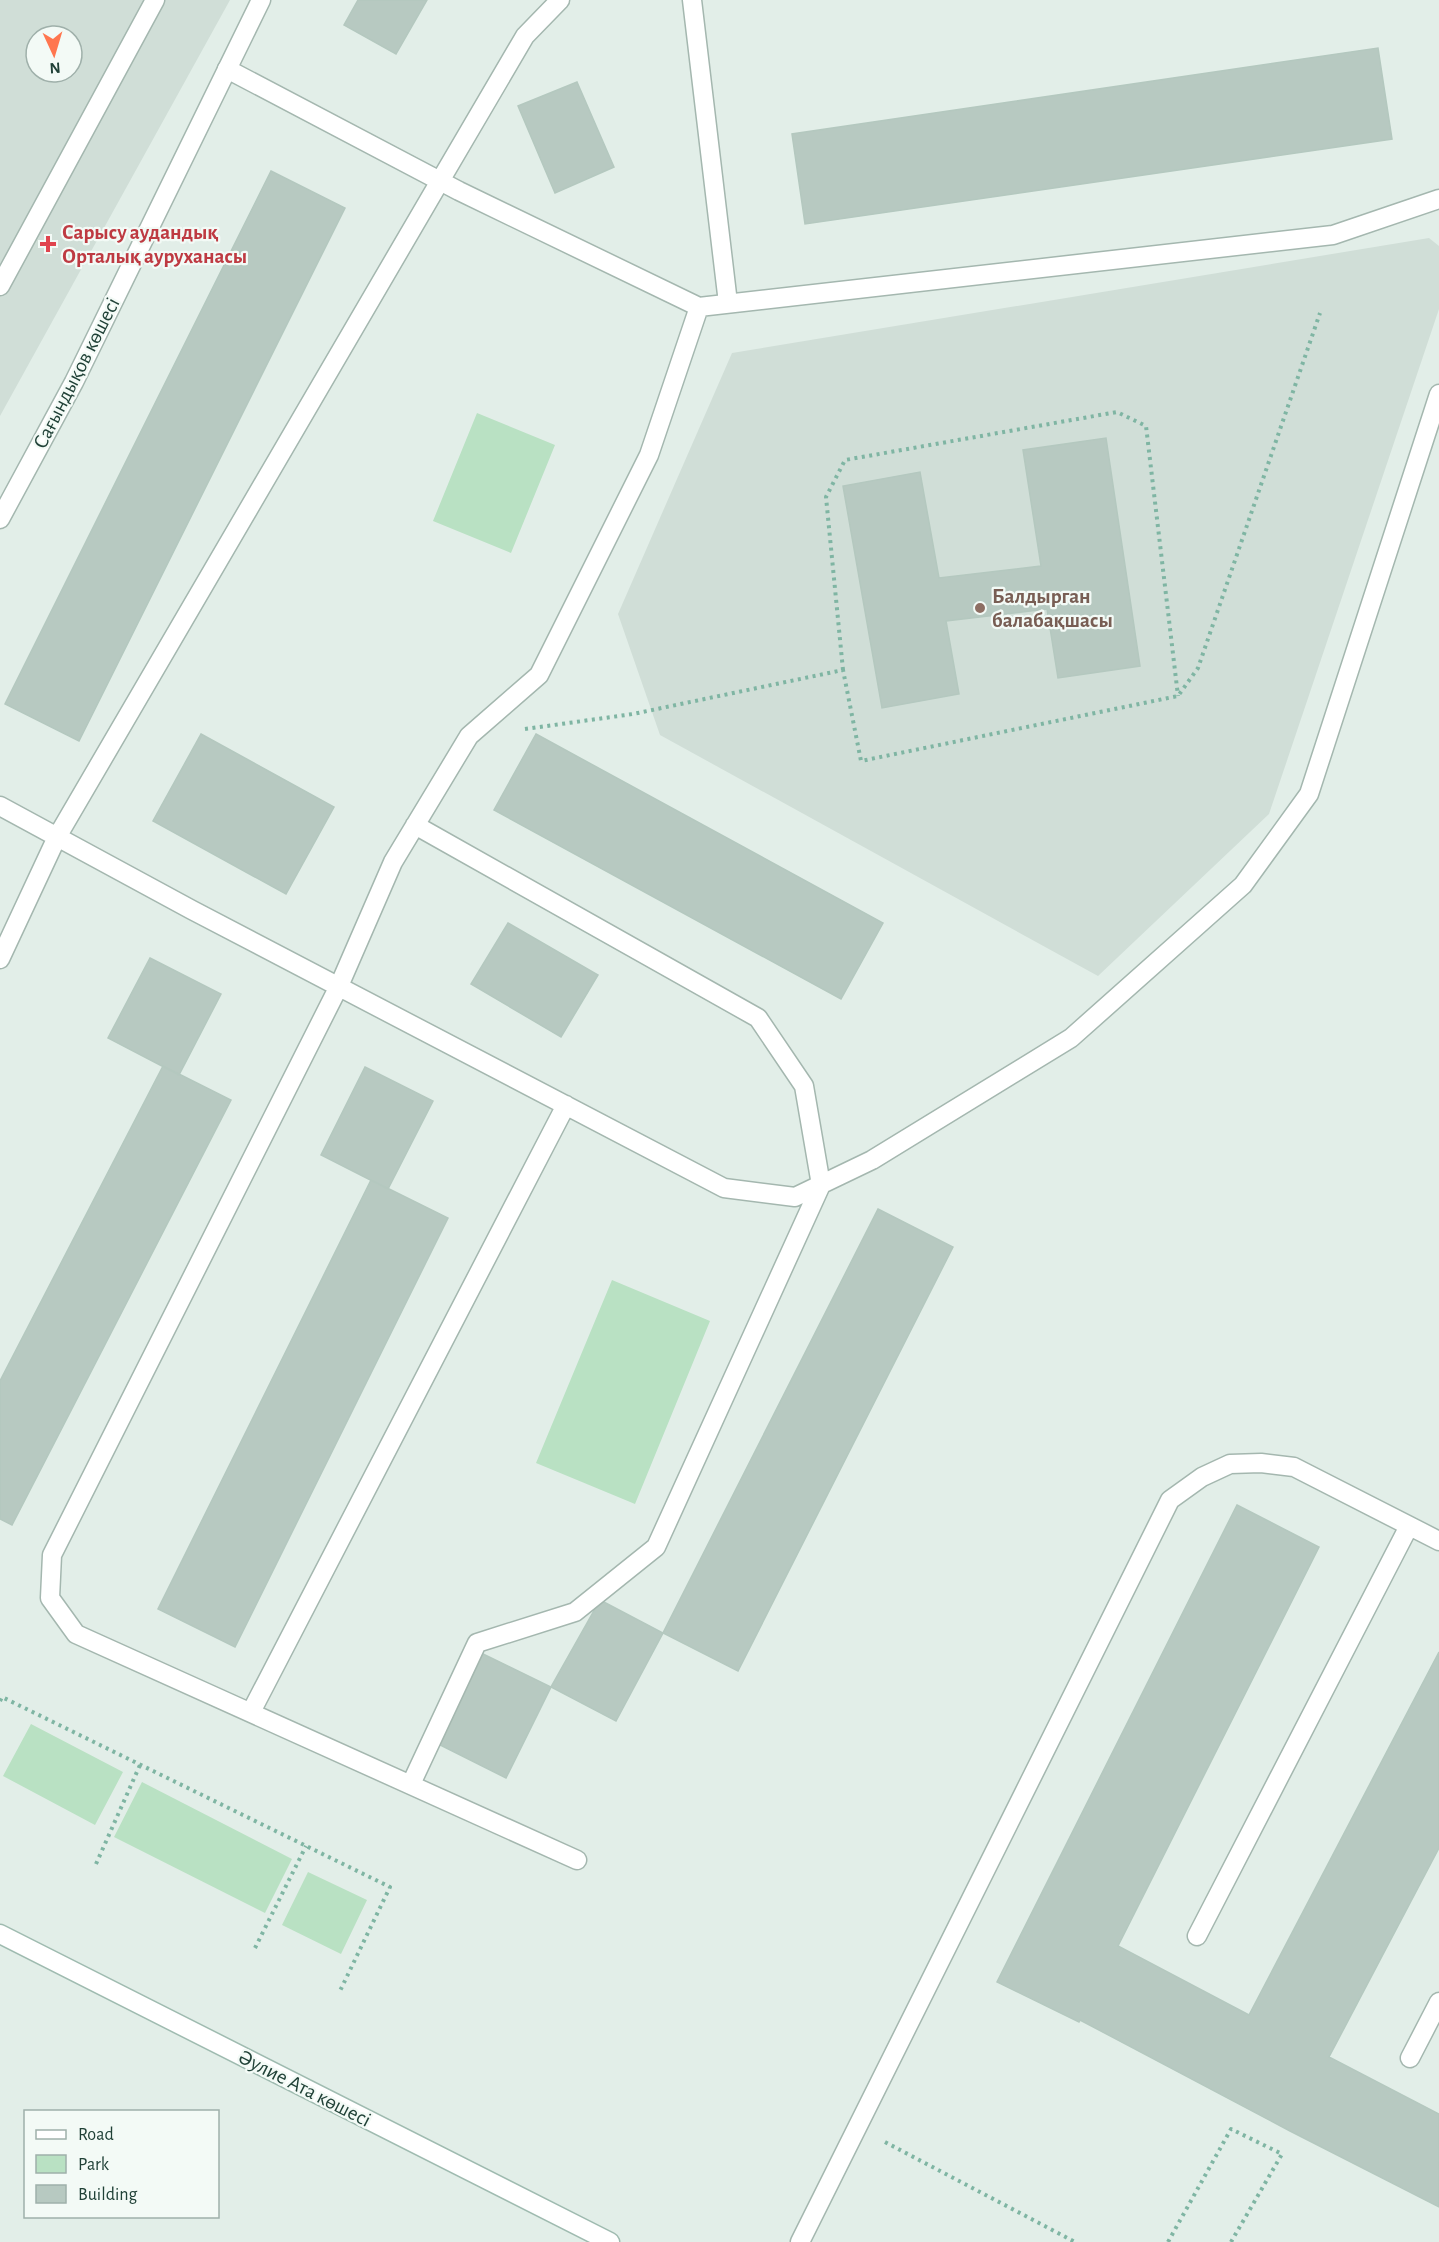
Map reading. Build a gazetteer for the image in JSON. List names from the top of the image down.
{
  "streets": {
    "main road": ["Сағындықов көшесі", "Әулие Ата көшесі"]
  },
  "places": {
    "health": ["Сарысу аудандық Орталық ауруханасы"],
    "other": ["Балдырган балабақшасы"]
  },
  "legend": ["Road", "Park", "Building"],
  "north": "bottom"
}
